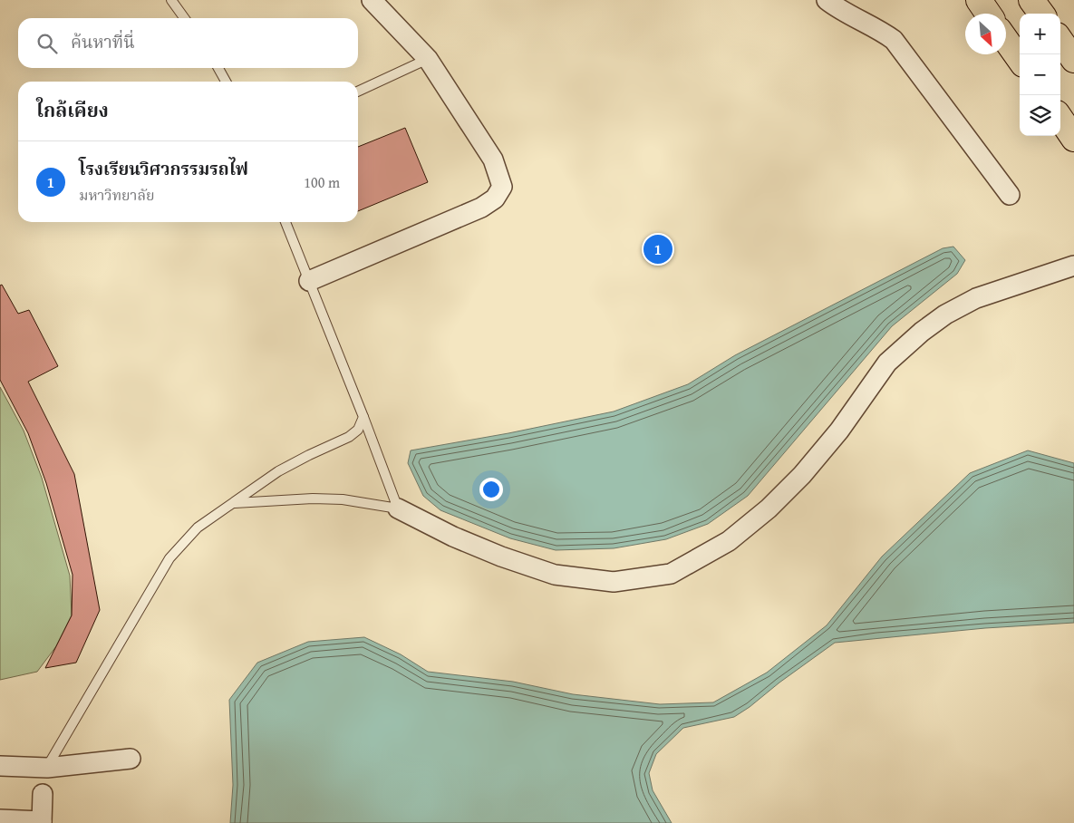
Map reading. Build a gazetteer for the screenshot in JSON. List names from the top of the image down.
{
  "north": "bottom right",
  "page": {
    "map_buttons": ["+", "−"],
    "search": "ค้นหาที่นี่",
    "heading": "ใกล้เคียง",
    "list": [
      {
        "mark": "1",
        "name": "โรงเรียนวิศวกรรมรถไฟ",
        "note": "มหาวิทยาลัย",
        "value": "100 m"
      }
    ],
    "pins": "1"
  }
}
